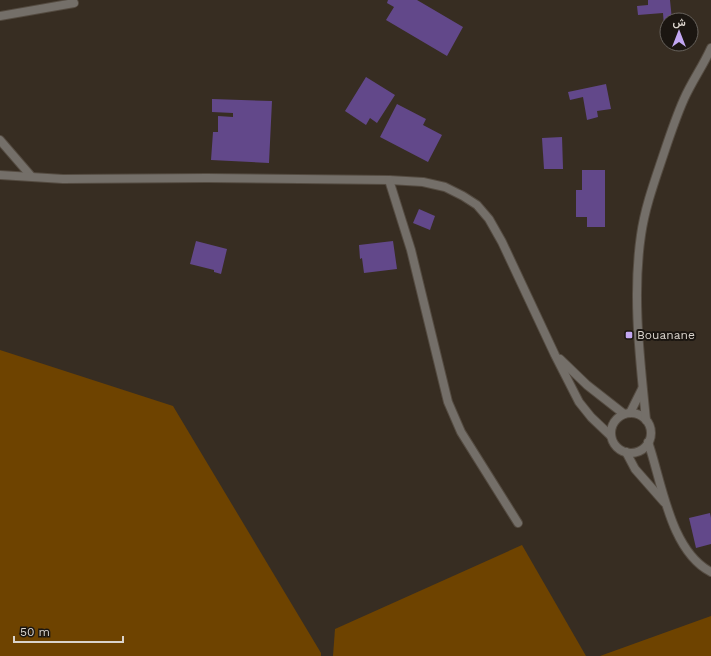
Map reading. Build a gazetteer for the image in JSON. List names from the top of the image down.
{
  "places": {
    "transit": ["Bouanane"]
  },
  "scale_bar": "50 m",
  "north": "top"
}
